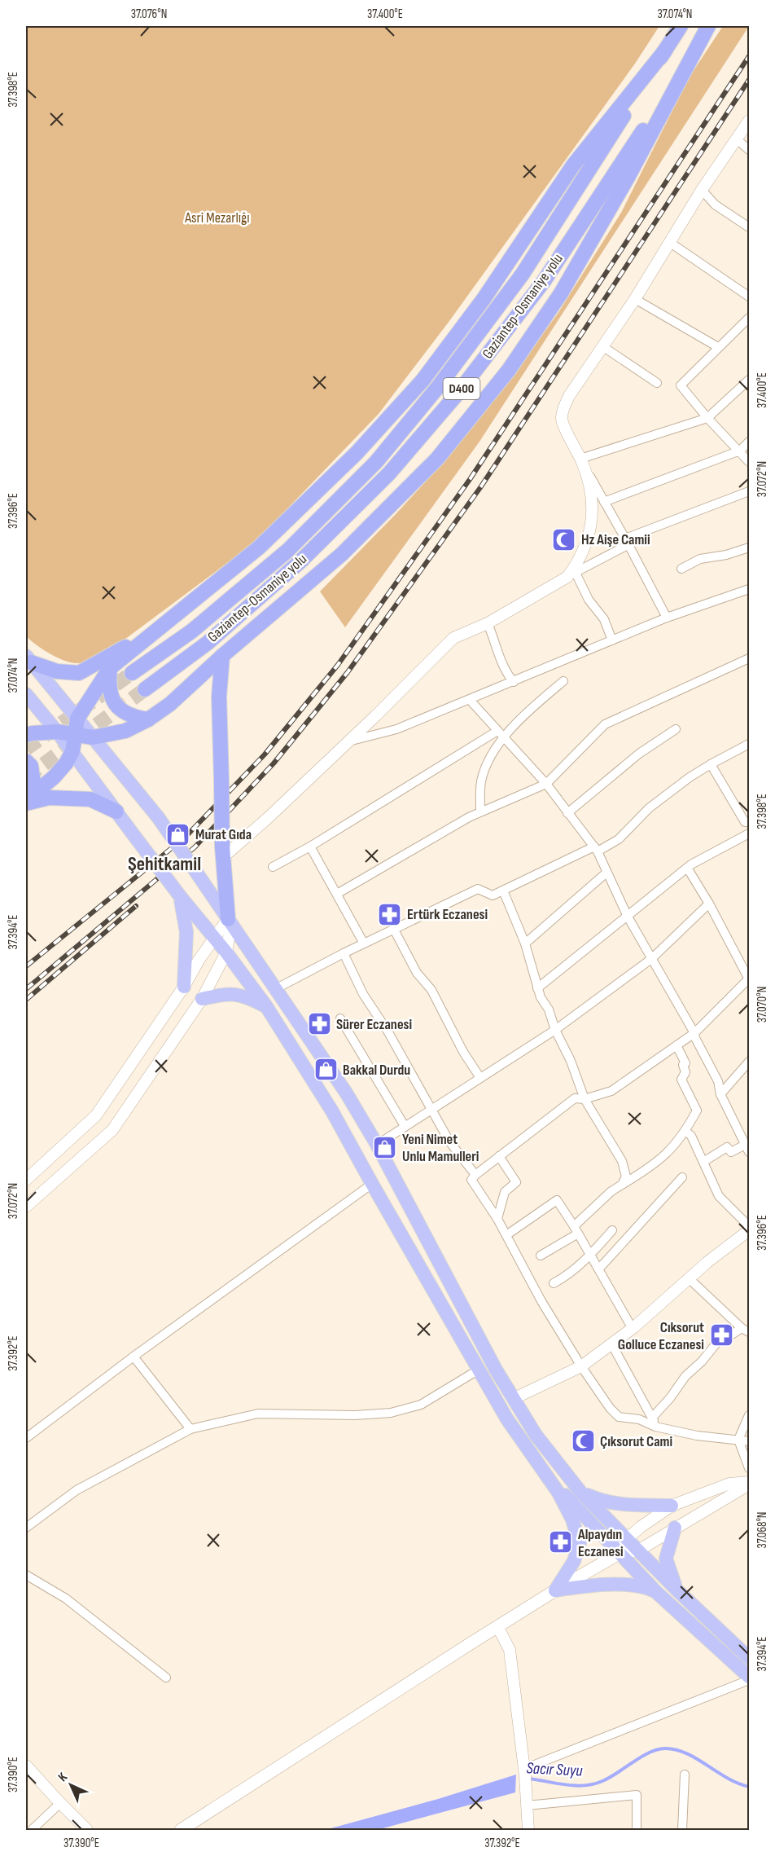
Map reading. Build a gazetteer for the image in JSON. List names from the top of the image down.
{
  "streets": {
    "highway": ["Gaziantep-Osmaniye yolu", "D400"]
  },
  "districts": ["Şehitkamil"],
  "water": ["Sacır Suyu"],
  "parks": ["Asri Mezarlığı"],
  "places": {
    "mosque": ["Hz Aişe Camii", "Çıksorut Cami"],
    "shop": ["Murat Gıda", "Bakkal Durdu", "Yeni Nimet Unlu Mamulleri"],
    "pharmacy": [
      "Ertürk Eczanesi",
      "Sürer Eczanesi",
      "Cıksorut Golluce Eczanesi",
      "Alpaydın Eczanesi"
    ]
  },
  "north": "top left",
  "coordinates": [
    "37.076°N",
    "37.400°E",
    "37.074°N",
    "37.398°E",
    "37.072°N",
    "37.396°E",
    "37.394°E",
    "37.070°N",
    "37.392°E",
    "37.068°N",
    "37.390°E"
  ]
}
